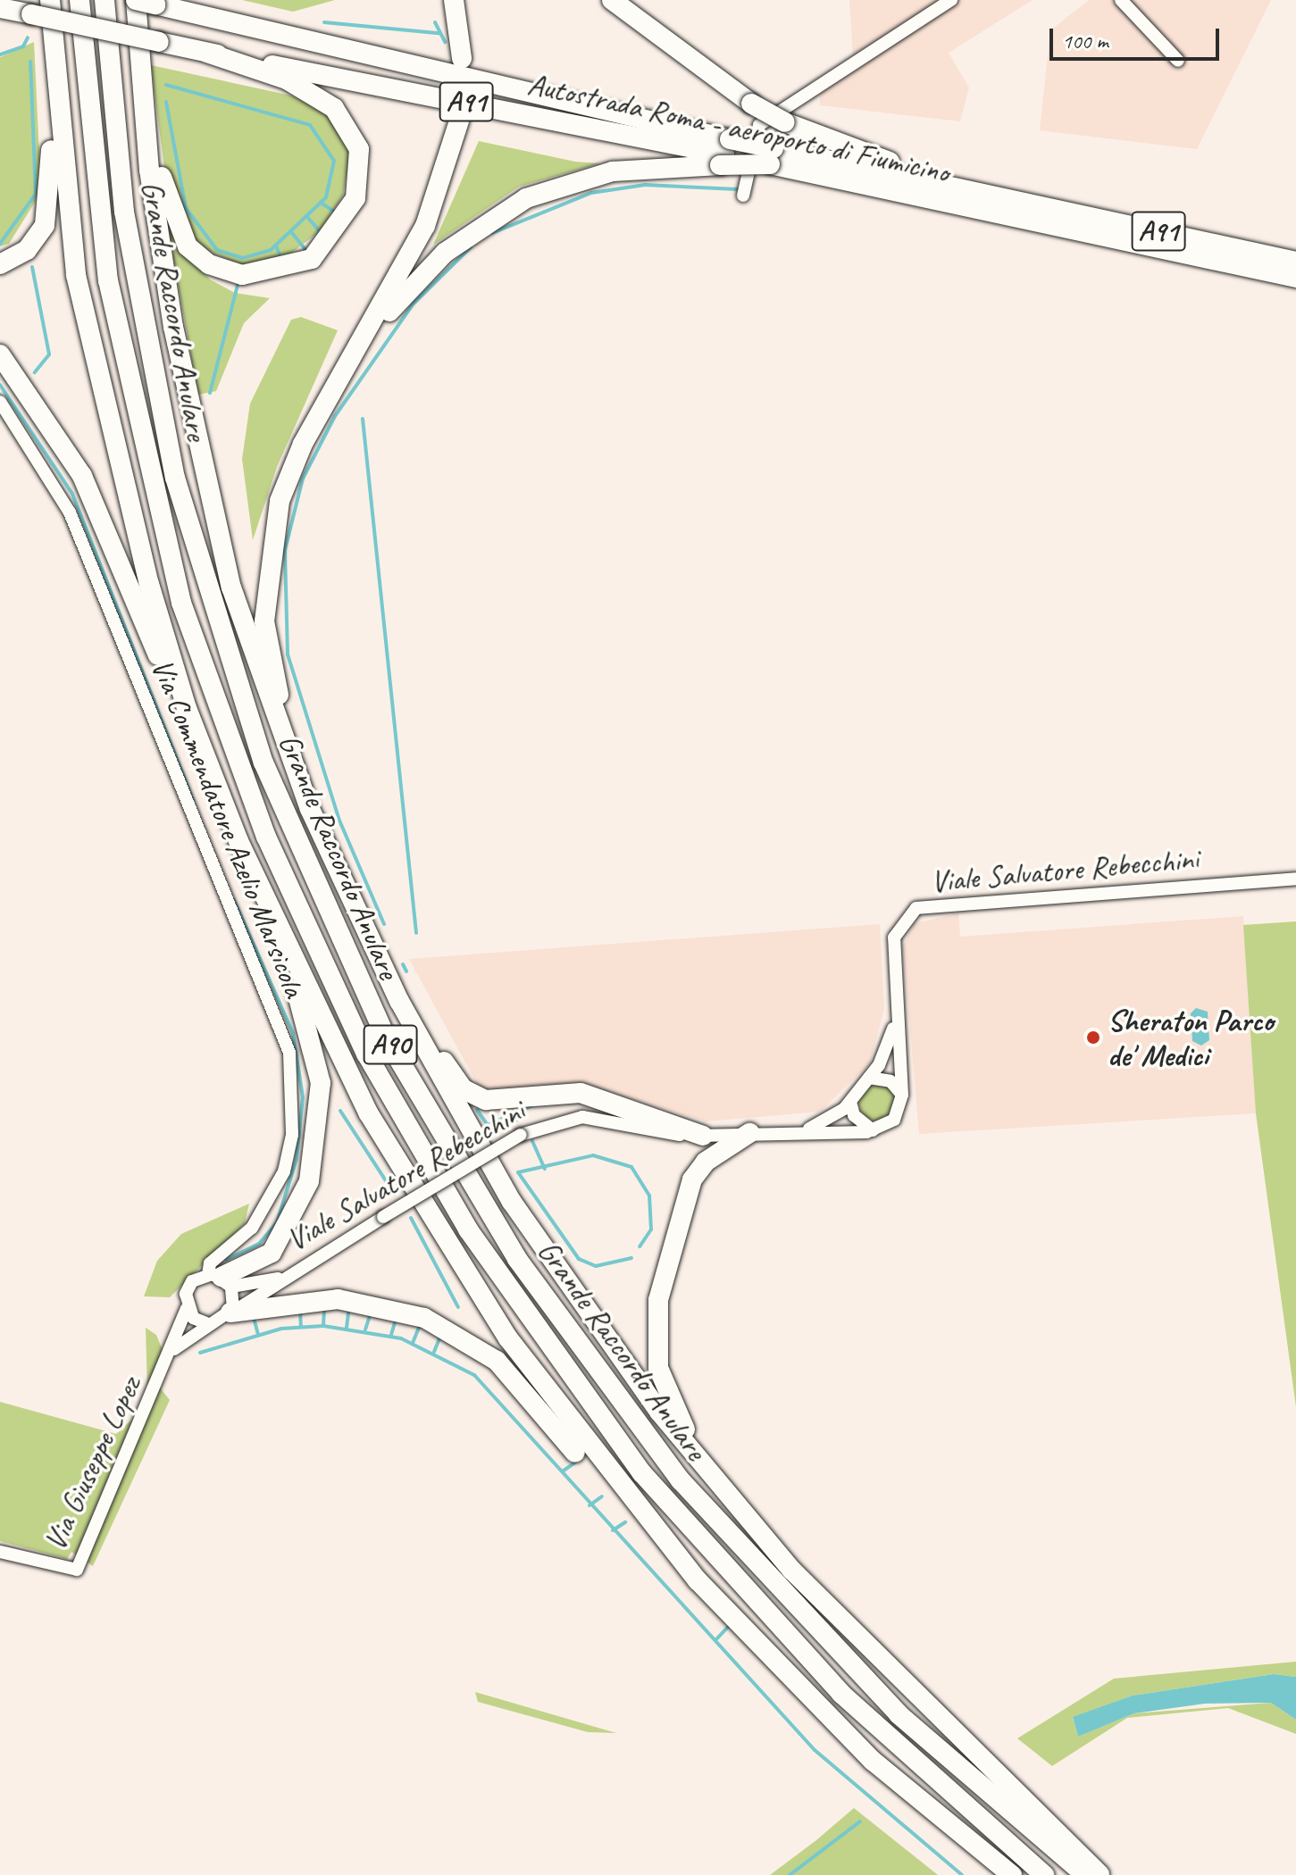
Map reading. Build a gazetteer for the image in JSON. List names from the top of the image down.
{
  "streets": {
    "highway": [
      "A91",
      "Autostrada Roma - aeroporto di Fiumicino",
      "Grande Raccordo Anulare",
      "A90"
    ],
    "street": ["Via Commendatore Azelio Marsicola", "Viale Salvatore Rebecchini", "Via Giuseppe Lopez"]
  },
  "crossings": [
    ["Autostrada Roma - aeroporto di Fiumicino", "Grande Raccordo Anulare"],
    ["Via Commendatore Azelio Marsicola", "Viale Salvatore Rebecchini"],
    ["Via Commendatore Azelio Marsicola", "Via Giuseppe Lopez"],
    ["Viale Salvatore Rebecchini", "Via Giuseppe Lopez"]
  ],
  "places": ["Sheraton Parco de' Medici"],
  "scale_bar": "100 m"
}
